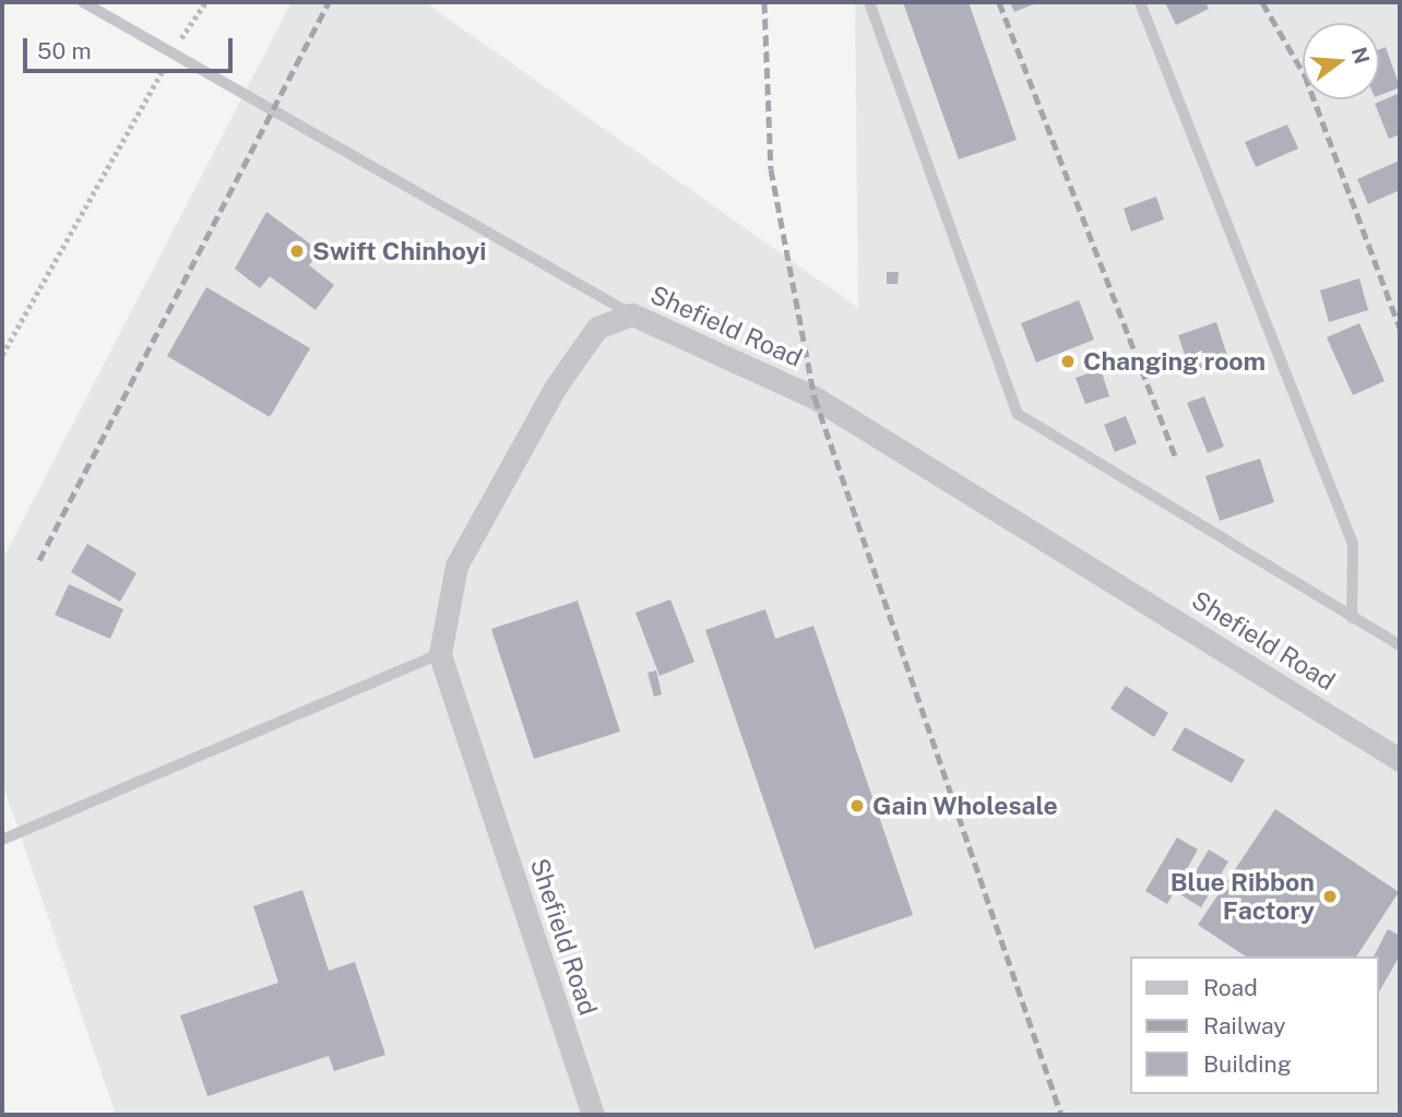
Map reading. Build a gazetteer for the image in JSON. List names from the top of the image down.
{
  "streets": {
    "street": ["Shefield Road"]
  },
  "places": [
    "Swift Chinhoyi",
    "Changing room",
    "Gain Wholesale",
    "Blue Ribbon Factory"
  ],
  "legend": ["Road", "Railway", "Building"],
  "scale_bar": "50 m",
  "north": "right"
}
